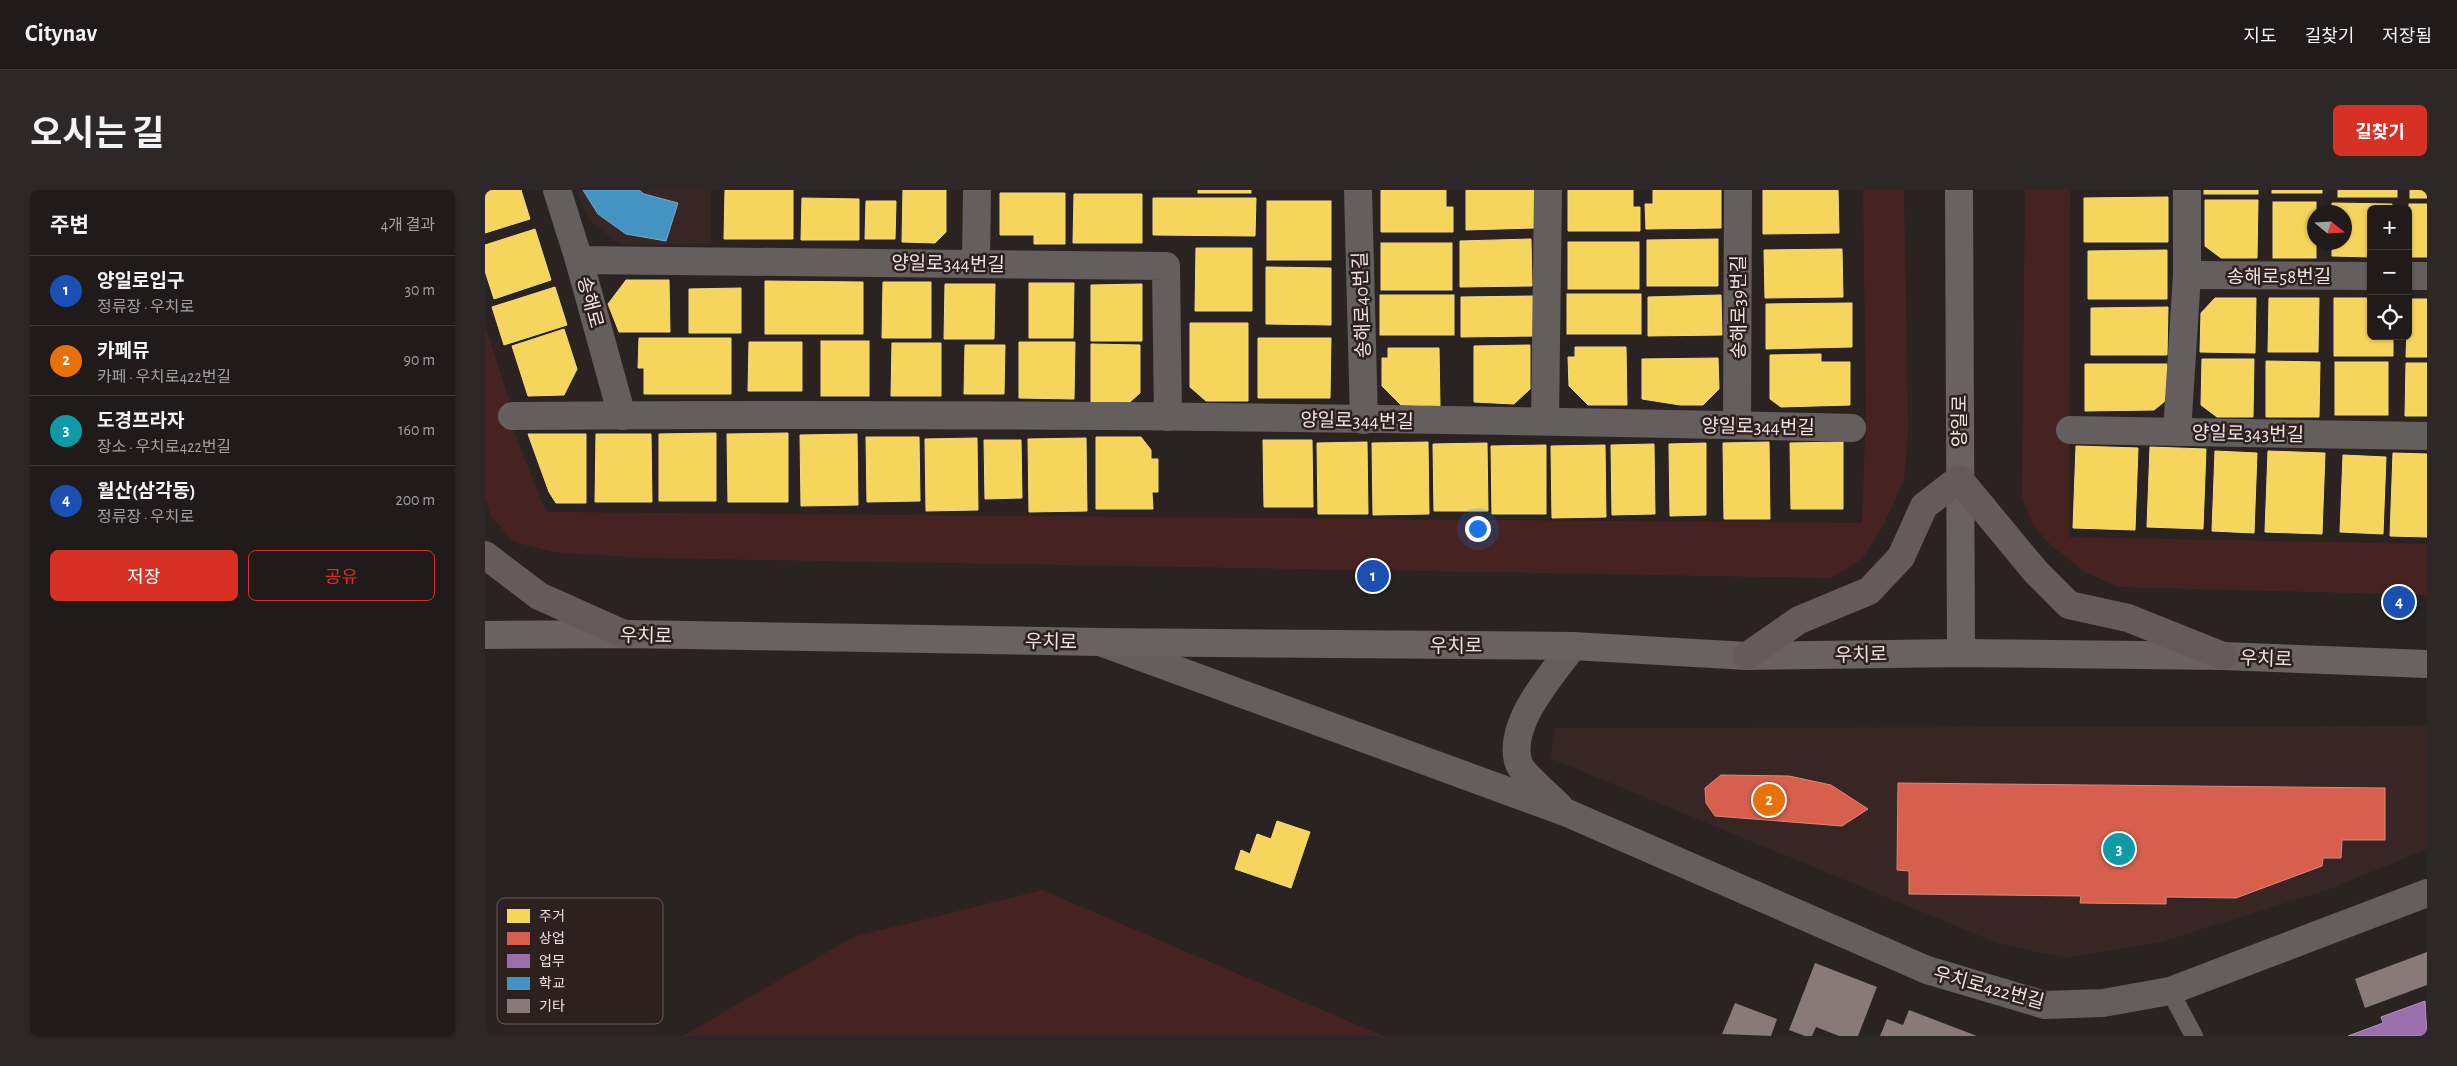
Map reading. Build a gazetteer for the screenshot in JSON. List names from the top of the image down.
{
  "streets": {
    "main road": ["양일로", "우치로"],
    "street": [
      "양일로344번길",
      "송해로58번길",
      "송해로",
      "송해로40번길",
      "송해로39번길",
      "양일로343번길",
      "우치로422번길"
    ]
  },
  "crossings": [
    ["양일로344번길", "송해로"],
    ["양일로344번길", "송해로40번길"],
    ["양일로344번길", "송해로39번길"],
    ["양일로", "우치로"],
    ["우치로", "우치로422번길"]
  ],
  "legend": [
    "주거",
    "상업",
    "업무",
    "학교",
    "기타"
  ],
  "north": "right",
  "page": {
    "header": "Citynav",
    "nav": ["지도", "길찾기", "저장됨"],
    "title": "오시는 길",
    "buttons": [
      "길찾기",
      ["저장", "공유"]
    ],
    "heading": ["주변", "4개 결과"],
    "map_buttons": ["+", "−"],
    "list": [
      {
        "mark": "1",
        "name": "양일로입구",
        "note": "정류장 · 우치로",
        "value": "30 m"
      },
      {
        "mark": "2",
        "name": "카페뮤",
        "note": "카페 · 우치로422번길",
        "value": "90 m"
      },
      {
        "mark": "3",
        "name": "도경프라자",
        "note": "장소 · 우치로422번길",
        "value": "160 m"
      },
      {
        "mark": "4",
        "name": "월산(삼각동)",
        "note": "정류장 · 우치로",
        "value": "200 m"
      }
    ],
    "pins": [
      "1",
      "4",
      "2",
      "3"
    ]
  }
}
